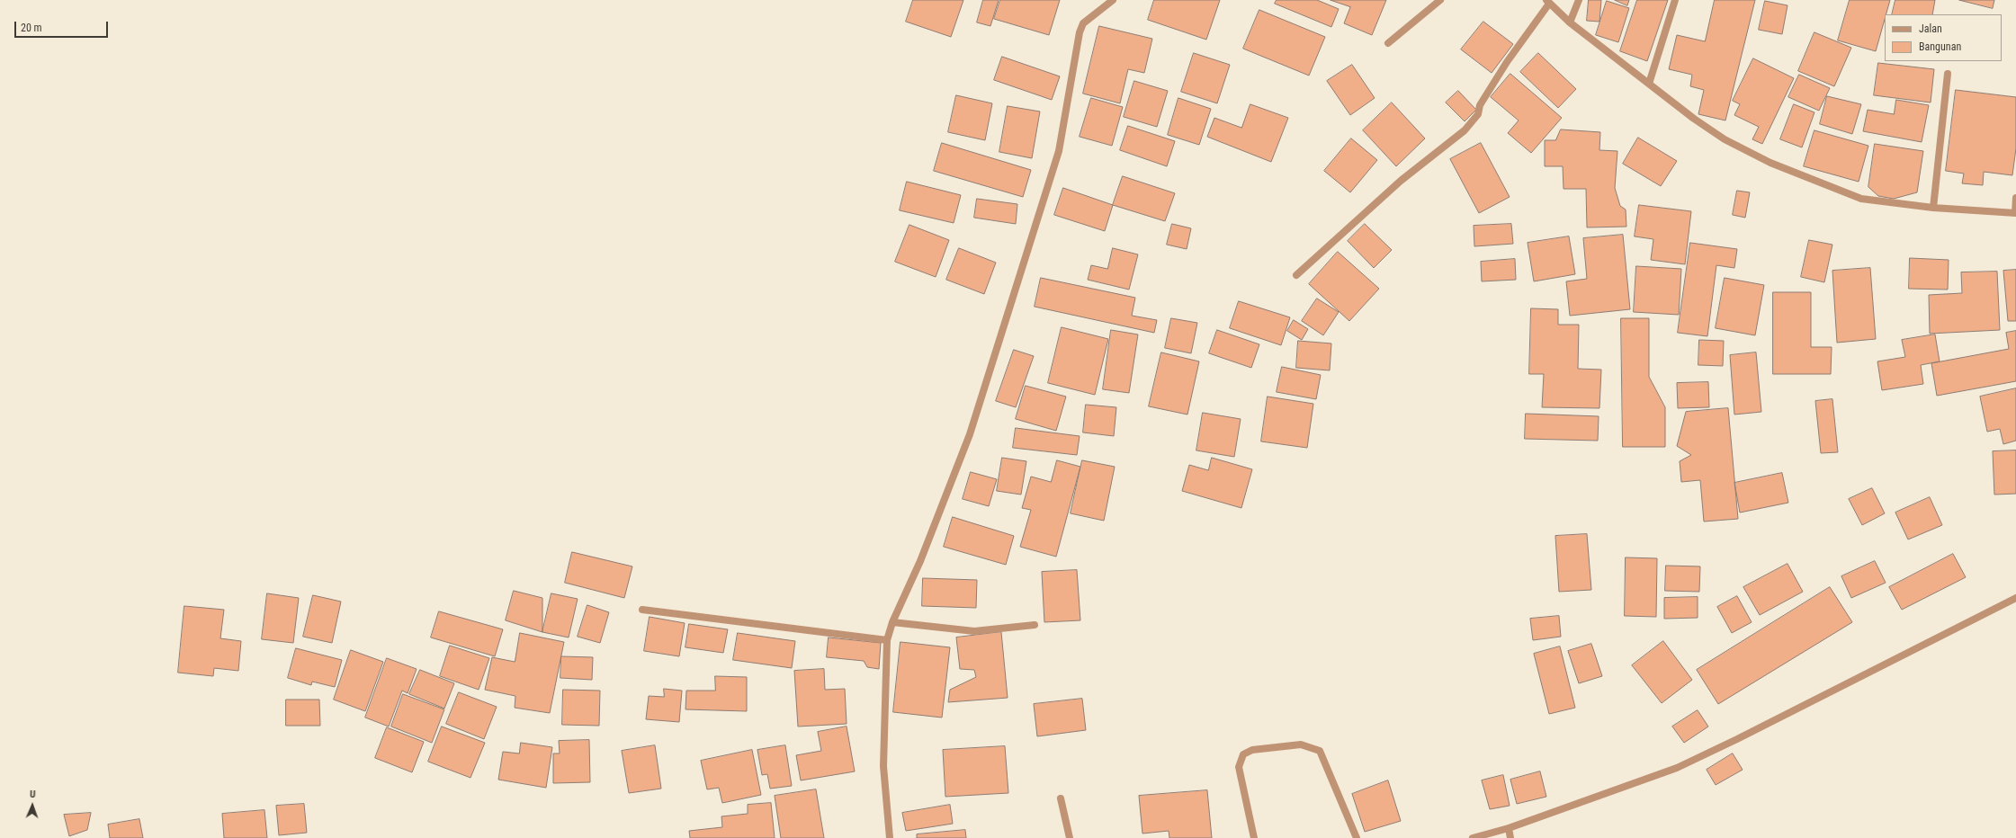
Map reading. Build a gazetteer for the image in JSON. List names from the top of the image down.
{
  "legend": ["Jalan", "Bangunan"],
  "scale_bar": "20 m",
  "north": "top"
}
